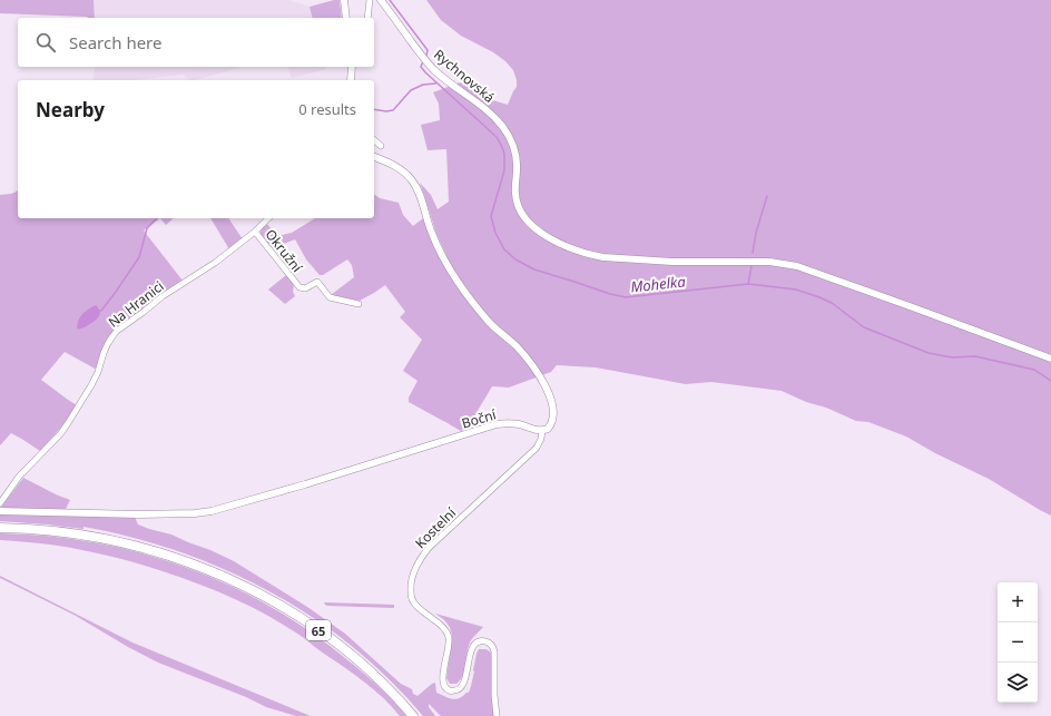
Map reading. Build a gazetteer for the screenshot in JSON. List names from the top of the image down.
{
  "streets": {
    "main road": ["65"],
    "street": [
      "Rychnovská",
      "Okružní",
      "Na Hranici",
      "Boční",
      "Kostelní"
    ]
  },
  "crossings": [
    ["Okružní", "Na Hranici"],
    ["Boční", "Kostelní"]
  ],
  "water": ["Mohelka"],
  "page": {
    "search": "Search here",
    "heading": ["Nearby", "0 results"],
    "map_buttons": ["+", "−"]
  }
}
